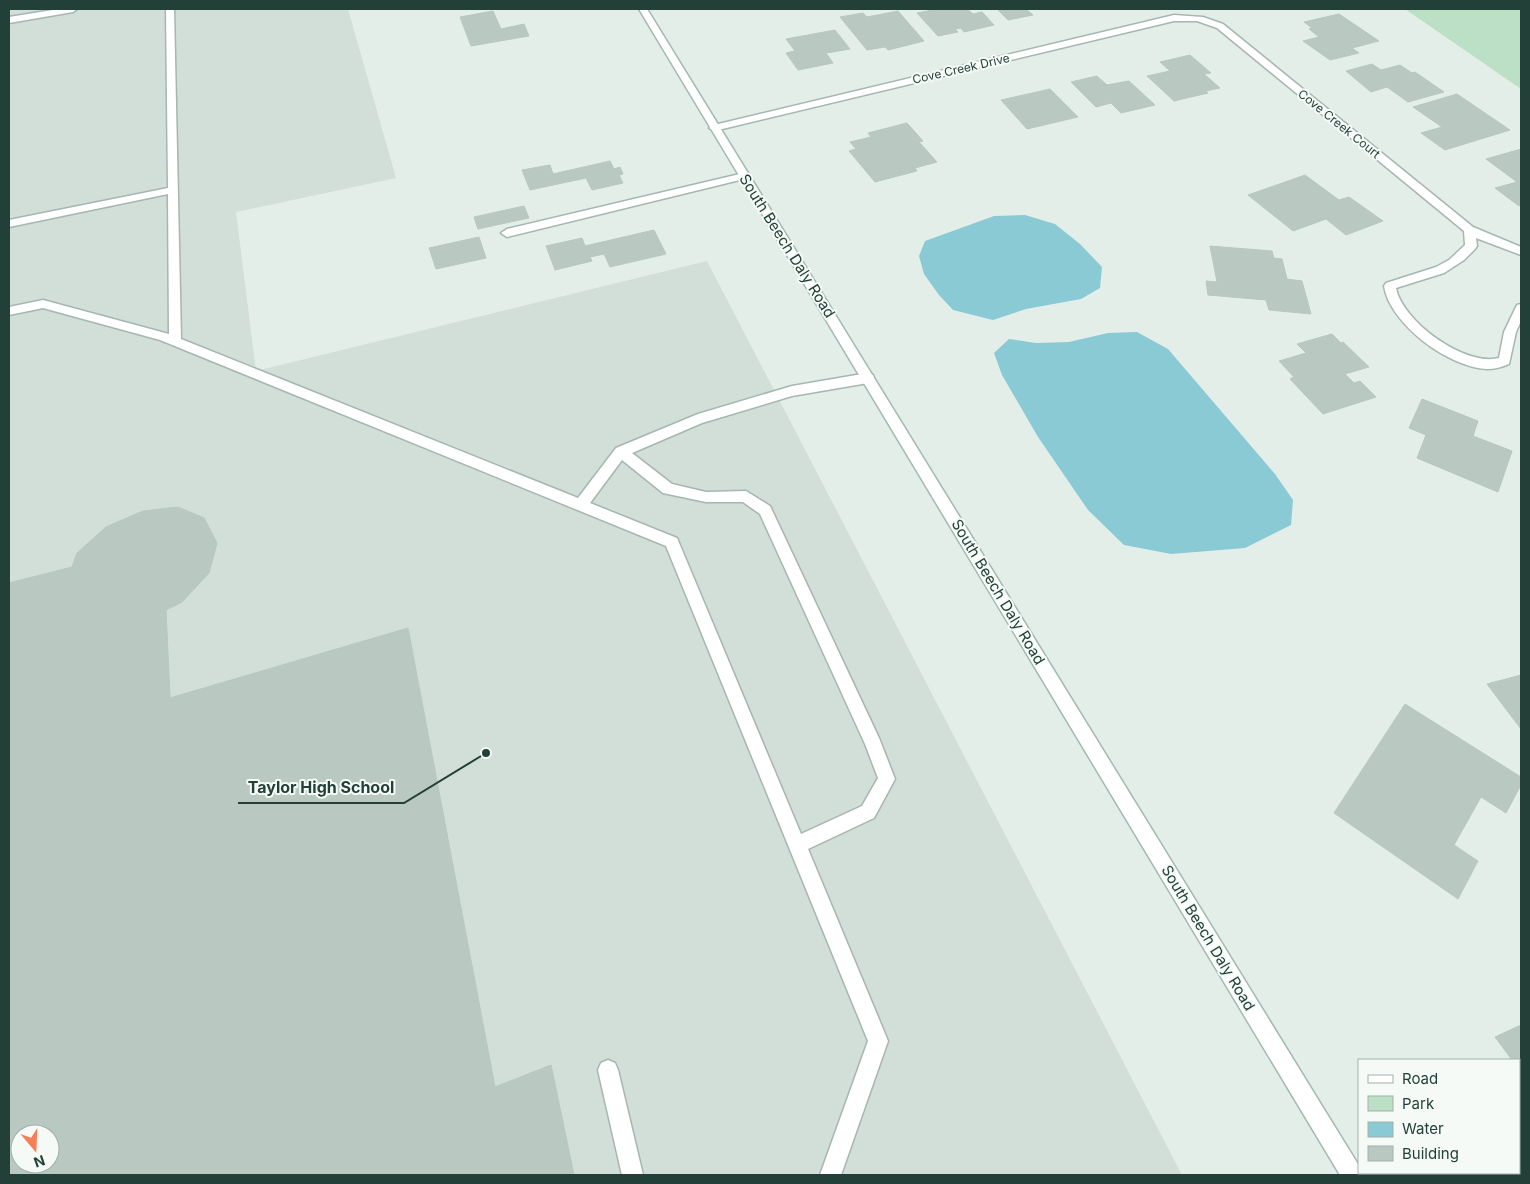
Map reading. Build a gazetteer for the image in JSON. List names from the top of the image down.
{
  "streets": {
    "street": ["Cove Creek Drive", "Cove Creek Court", "South Beech Daly Road"]
  },
  "crossings": [
    ["Cove Creek Drive", "Cove Creek Court"],
    ["Cove Creek Drive", "South Beech Daly Road"]
  ],
  "places": ["Taylor High School"],
  "legend": [
    "Road",
    "Park",
    "Water",
    "Building"
  ],
  "north": "bottom"
}
